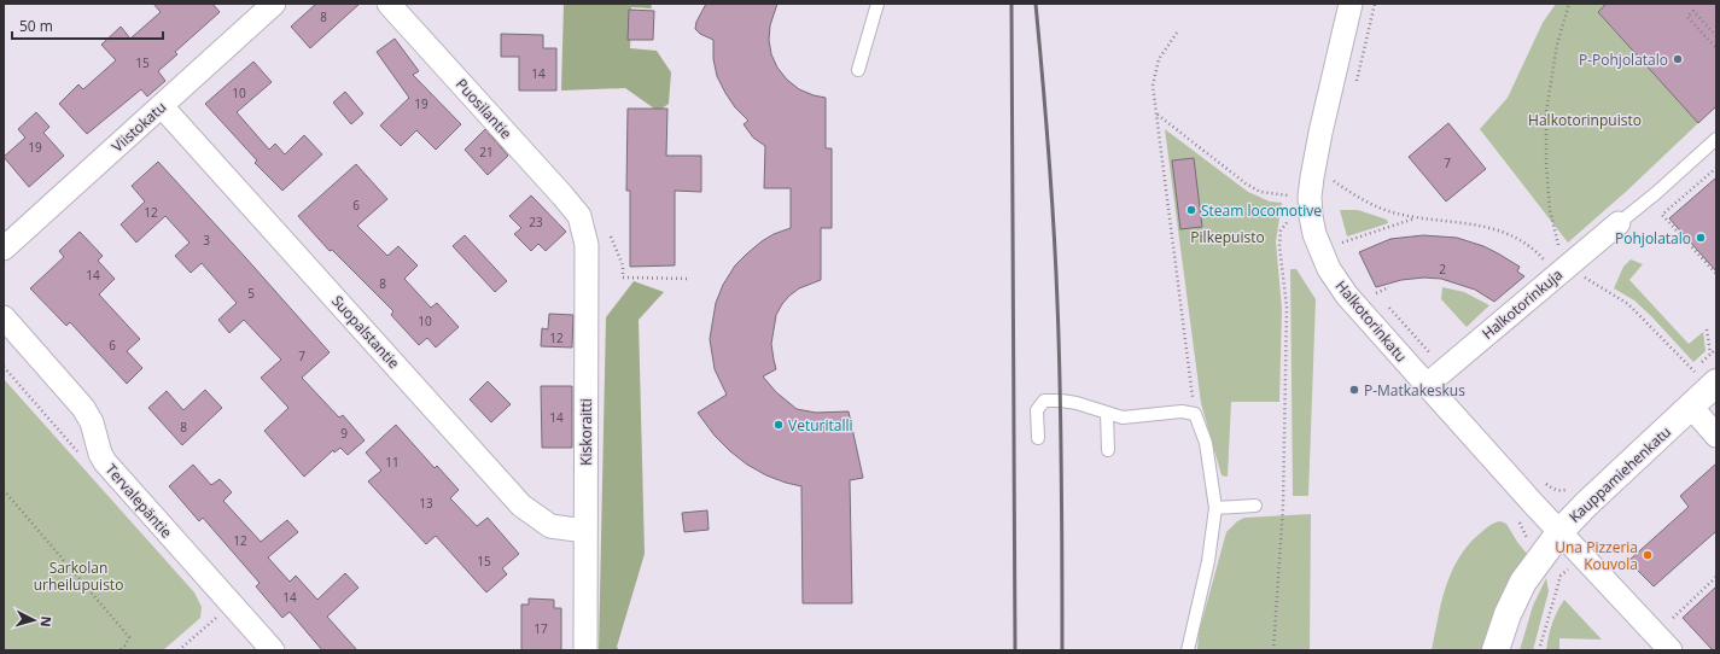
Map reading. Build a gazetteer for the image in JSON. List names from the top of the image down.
{
  "streets": {
    "street": [
      "Puosilantie",
      "Viistokatu",
      "Halkotorinkuja",
      "Halkotorinkatu",
      "Suopalstantie",
      "Kiskoraitti",
      "Kauppamiehenkatu",
      "Tervalepäntie"
    ]
  },
  "crossings": [
    ["Puosilantie", "Kiskoraitti"],
    ["Viistokatu", "Suopalstantie"],
    ["Halkotorinkuja", "Halkotorinkatu"],
    ["Halkotorinkatu", "Kauppamiehenkatu"],
    ["Suopalstantie", "Kiskoraitti"]
  ],
  "parks": ["Halkotorinpuisto", "Pilkepuisto", "Sarkolan urheilupuisto"],
  "places": [
    "P-Pohjolatalo",
    "Steam locomotive",
    "Pohjolatalo",
    "P-Matkakeskus",
    "Veturitalli",
    "Una Pizzeria Kouvola"
  ],
  "house_numbers": [
    "8",
    "15",
    "14",
    "10",
    "19",
    "19",
    "21",
    "7",
    "6",
    "12",
    "23",
    "3",
    "2",
    "14",
    "8",
    "5",
    "10",
    "12",
    "6",
    "7",
    "14",
    "8",
    "9",
    "11",
    "13",
    "12",
    "15",
    "14",
    "17"
  ],
  "scale_bar": "50 m",
  "north": "right"
}
